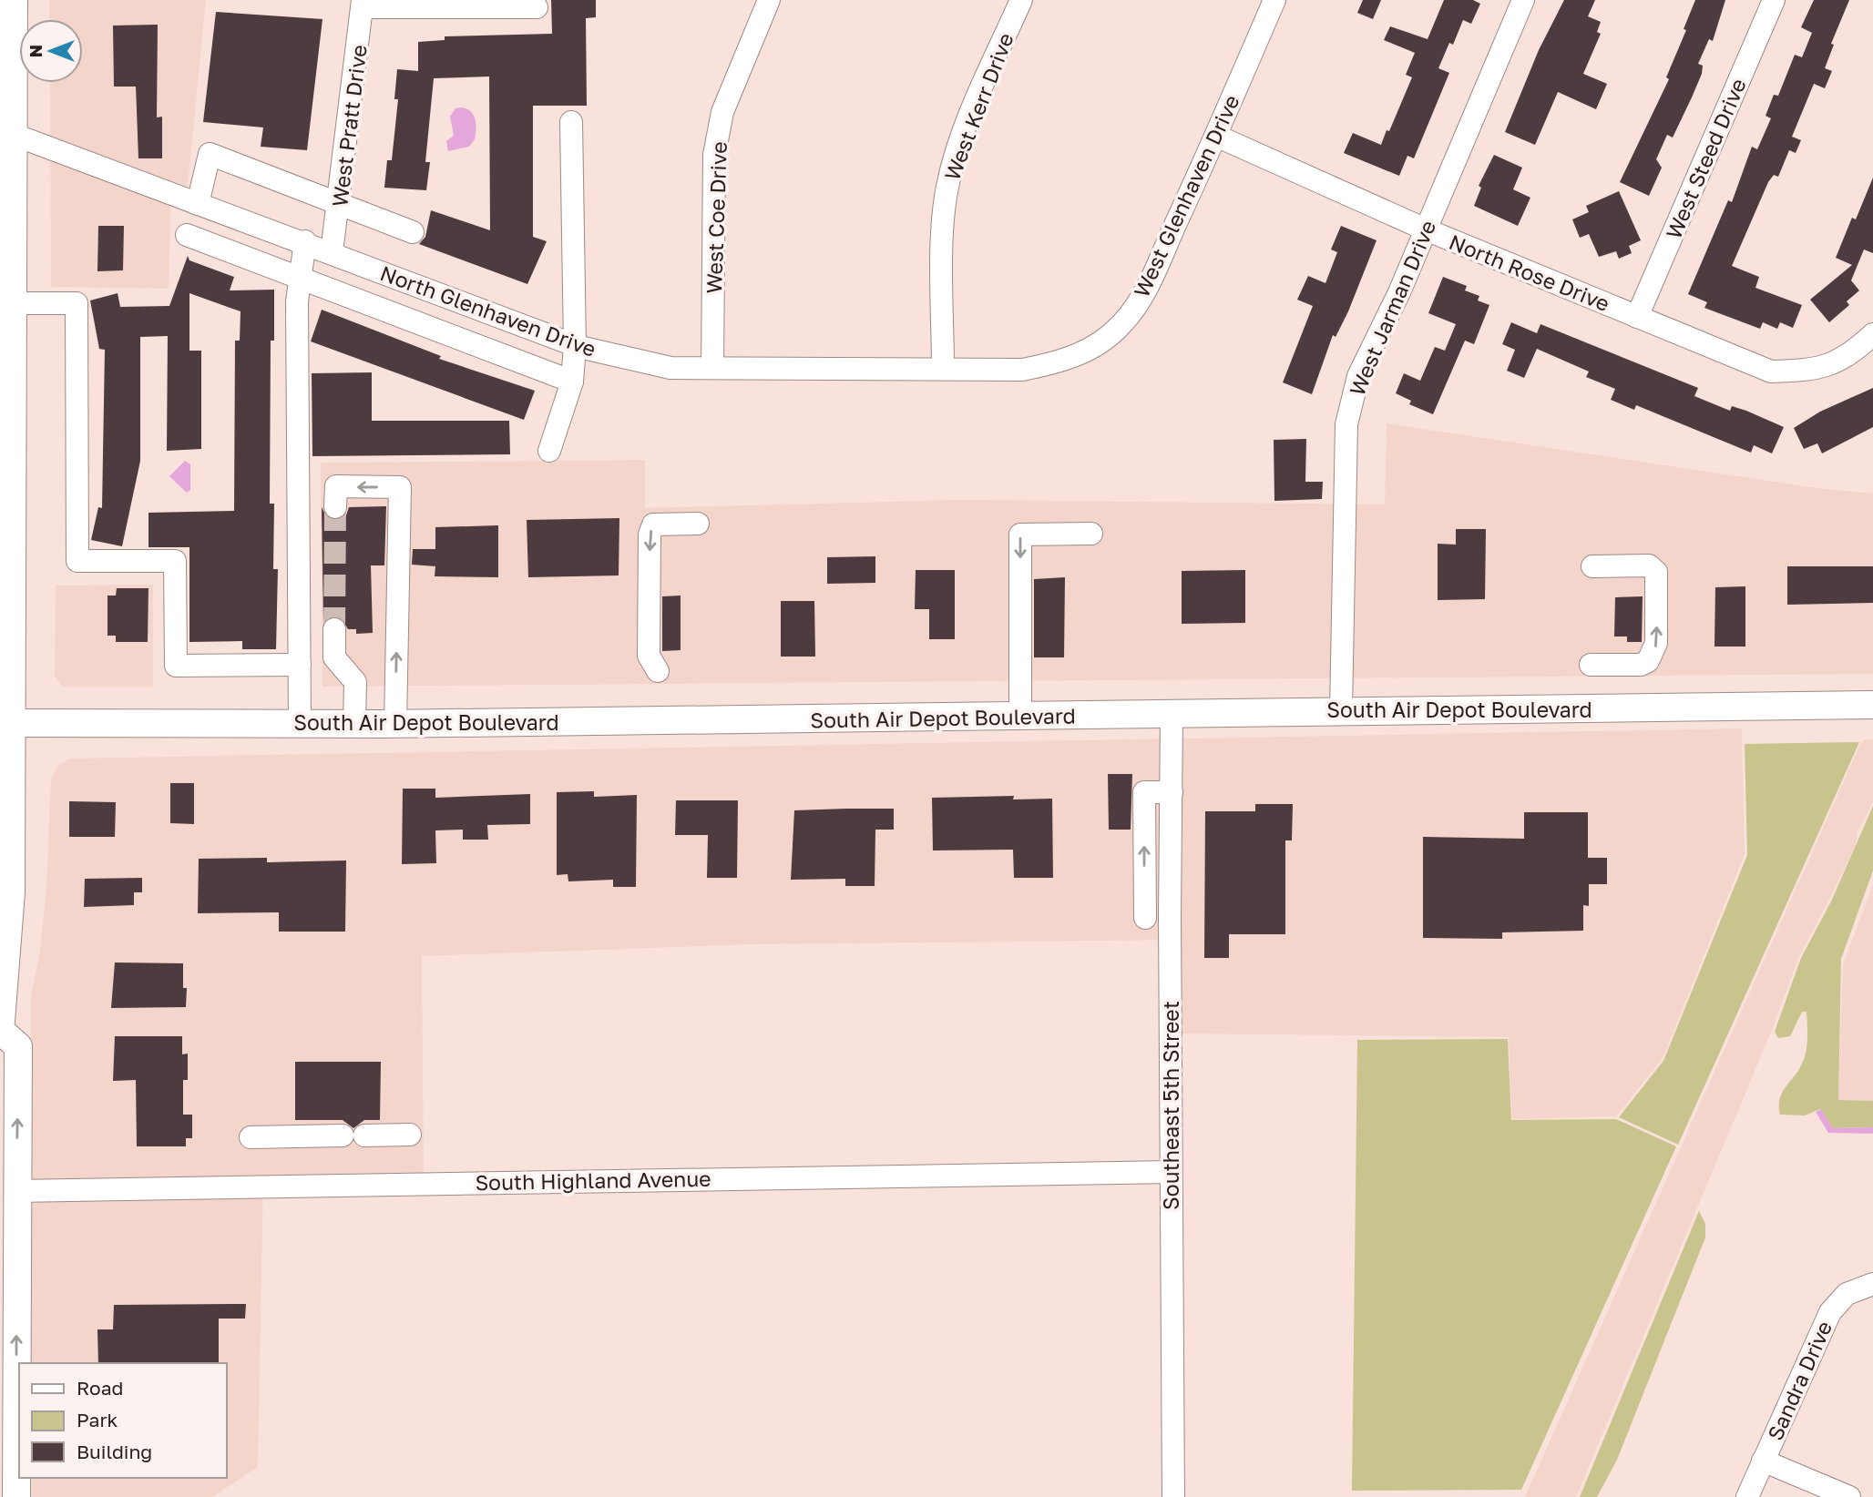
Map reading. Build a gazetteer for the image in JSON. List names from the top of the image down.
{
  "streets": {
    "main road": ["South Air Depot Boulevard"],
    "street": [
      "West Kerr Drive",
      "West Pratt Drive",
      "West Steed Drive",
      "West Glenhaven Drive",
      "West Coe Drive",
      "North Rose Drive",
      "West Jarman Drive",
      "North Glenhaven Drive",
      "Southeast 5th Street",
      "South Highland Avenue",
      "Sandra Drive"
    ]
  },
  "crossings": [
    ["West Kerr Drive", "North Glenhaven Drive"],
    ["West Pratt Drive", "North Glenhaven Drive"],
    ["West Steed Drive", "North Rose Drive"],
    ["West Glenhaven Drive", "North Rose Drive"],
    ["West Glenhaven Drive", "North Glenhaven Drive"],
    ["West Coe Drive", "North Glenhaven Drive"],
    ["North Rose Drive", "West Jarman Drive"],
    ["West Jarman Drive", "South Air Depot Boulevard"],
    ["South Air Depot Boulevard", "Southeast 5th Street"],
    ["Southeast 5th Street", "South Highland Avenue"]
  ],
  "legend": ["Road", "Park", "Building"],
  "north": "left"
}
